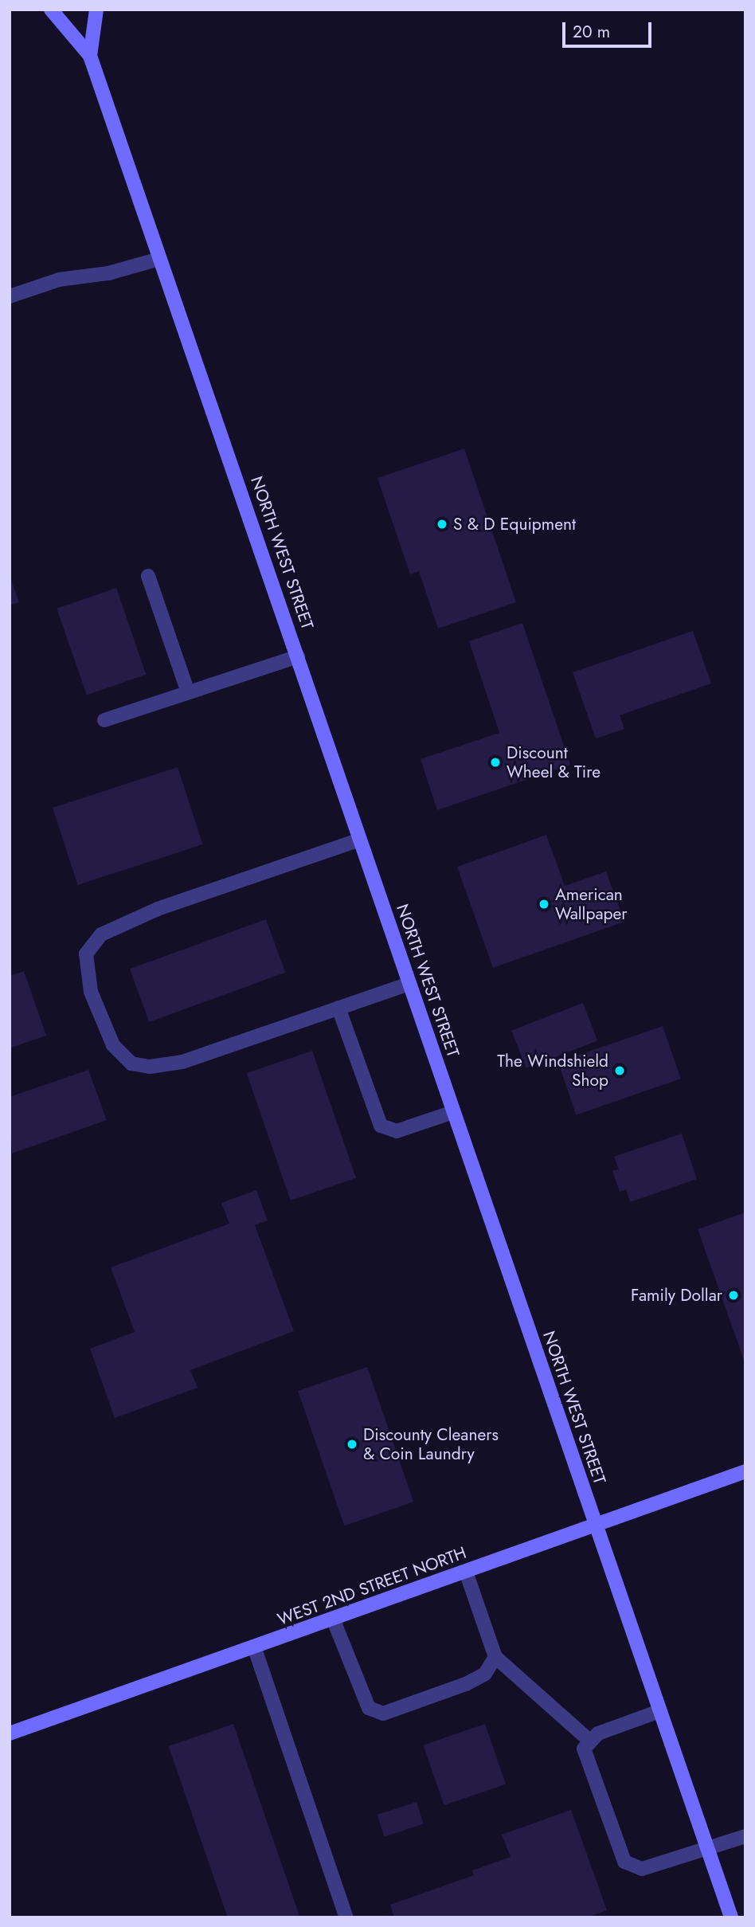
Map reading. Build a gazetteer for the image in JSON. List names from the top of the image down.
{
  "streets": {
    "main road": ["NORTH WEST STREET", "WEST 2ND STREET NORTH"]
  },
  "crossings": [
    ["NORTH WEST STREET", "WEST 2ND STREET NORTH"]
  ],
  "places": [
    "S & D Equipment",
    "Discount Wheel & Tire",
    "American Wallpaper",
    "The Windshield Shop",
    "Family Dollar",
    "Discounty Cleaners & Coin Laundry"
  ],
  "scale_bar": "20 m"
}
